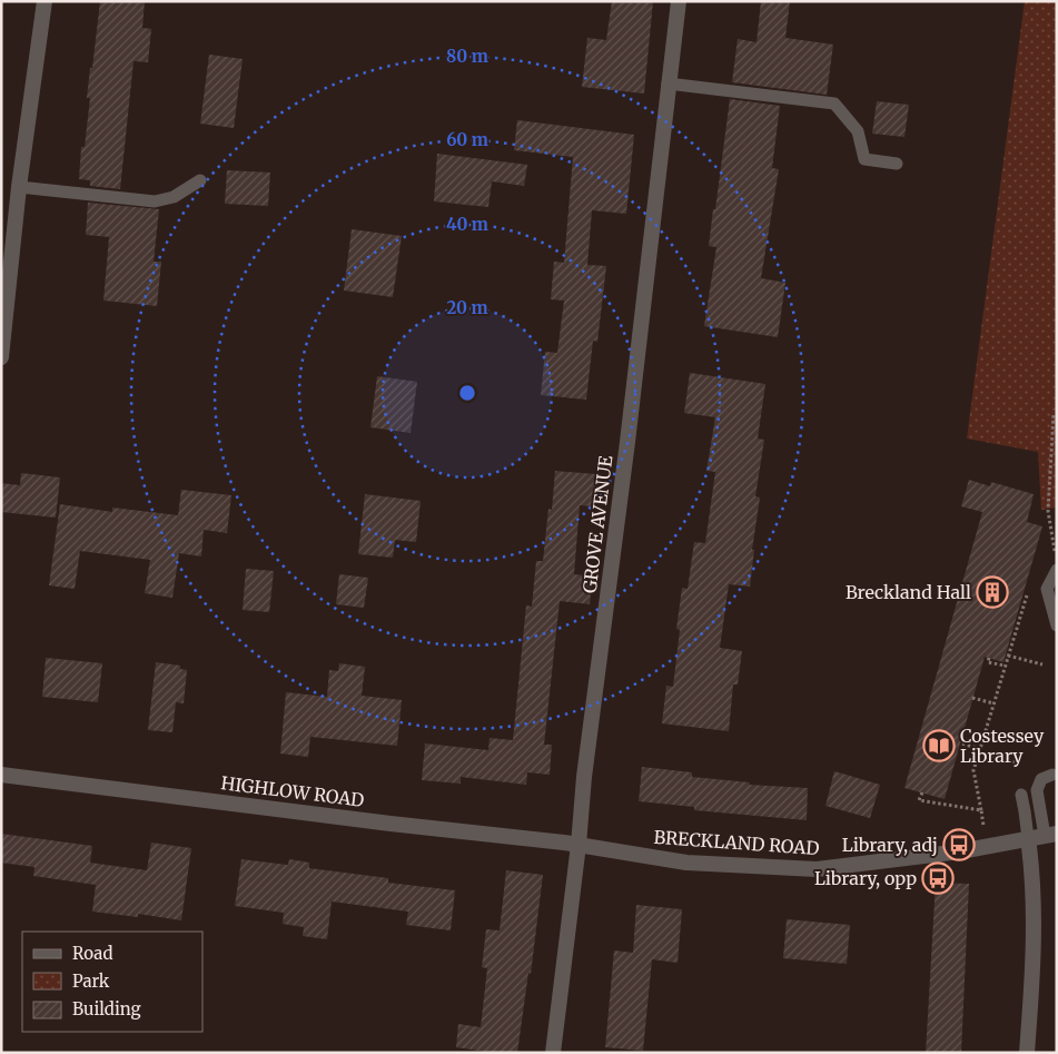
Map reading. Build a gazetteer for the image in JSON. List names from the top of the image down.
{
  "streets": {
    "street": ["GROVE AVENUE", "HIGHLOW ROAD", "BRECKLAND ROAD"]
  },
  "crossings": [
    ["GROVE AVENUE", "HIGHLOW ROAD"],
    ["GROVE AVENUE", "BRECKLAND ROAD"],
    ["HIGHLOW ROAD", "BRECKLAND ROAD"]
  ],
  "places": {
    "building": ["Breckland Hall"],
    "library": ["Costessey Library"],
    "bus stop": ["Library, adj", "Library, opp"]
  },
  "legend": ["Road", "Park", "Building"],
  "rings": [
    "80 m",
    "60 m",
    "40 m",
    "20 m"
  ]
}
